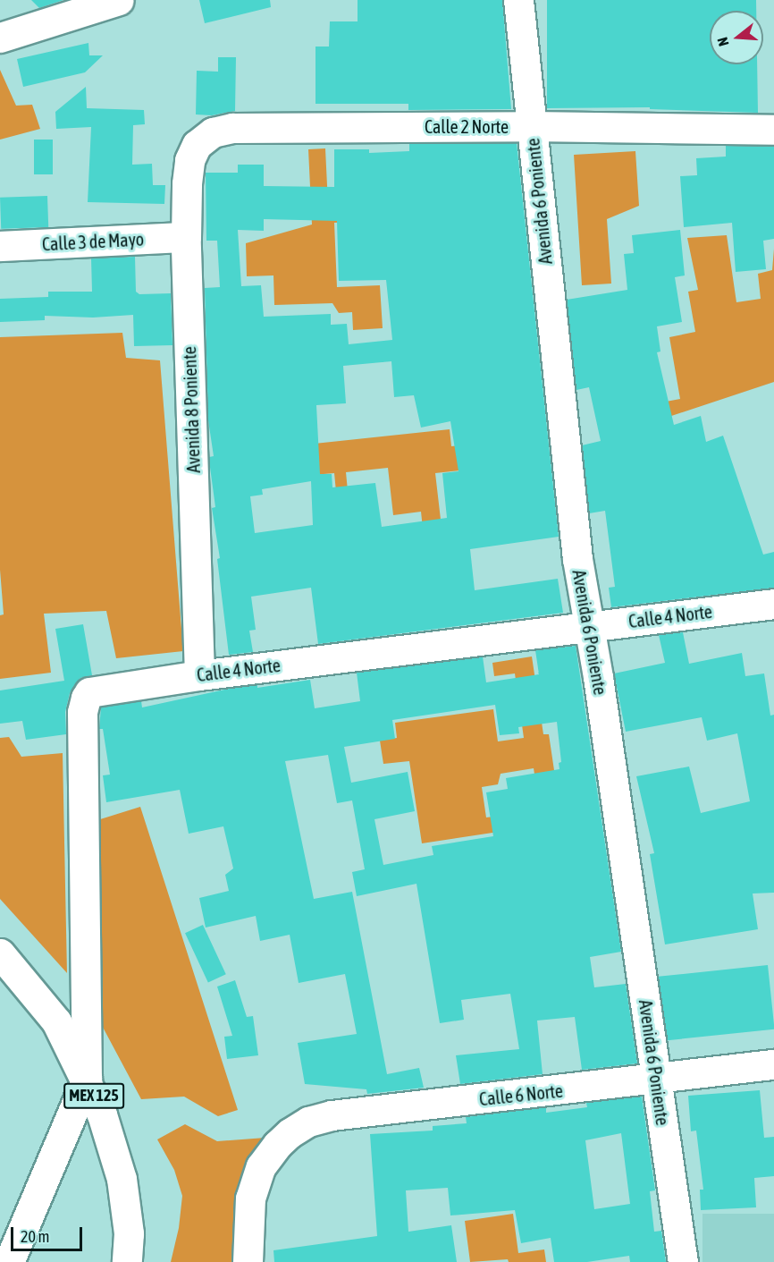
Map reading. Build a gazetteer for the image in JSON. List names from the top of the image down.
{
  "streets": {
    "street": [
      "Calle 2 Norte",
      "Avenida 6 Poniente",
      "Calle 3 de Mayo",
      "Avenida 8 Poniente",
      "Calle 4 Norte",
      "Calle 6 Norte",
      "MEX 125"
    ]
  },
  "crossings": [
    ["Calle 2 Norte", "Avenida 6 Poniente"],
    ["Calle 2 Norte", "Avenida 8 Poniente"],
    ["Avenida 6 Poniente", "Calle 4 Norte"],
    ["Avenida 6 Poniente", "Calle 6 Norte"],
    ["Calle 3 de Mayo", "Avenida 8 Poniente"],
    ["Avenida 8 Poniente", "Calle 4 Norte"],
    ["Calle 4 Norte", "MEX 125"]
  ],
  "scale_bar": "20 m",
  "north": "left"
}
